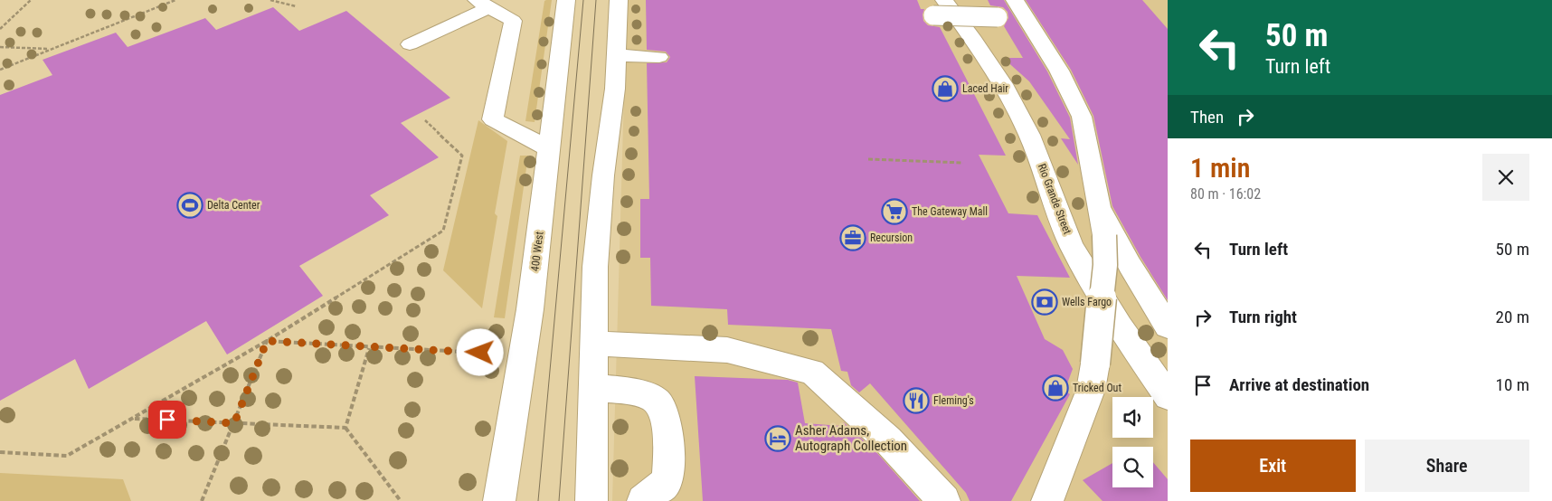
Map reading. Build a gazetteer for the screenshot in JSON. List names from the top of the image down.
{
  "streets": {
    "street": ["Rio Grande Street", "400 West"]
  },
  "places": {
    "shop": ["Laced Hair", "Tricked Out"],
    "sports": ["Delta Center"],
    "supermarket": ["The Gateway Mall"],
    "office": ["Recursion"],
    "bank": ["Wells Fargo"],
    "restaurant": ["Fleming's"],
    "hotel": ["Asher Adams, Autograph Collection"]
  },
  "page": {
    "turn": ["50 m", "Turn left"],
    "then": "Then",
    "heading": ["1 min", "80 m · 16:02"],
    "list": [
      {
        "name": "Turn left",
        "value": "50 m"
      },
      {
        "name": "Turn right",
        "value": "20 m"
      },
      {
        "name": "Arrive at destination",
        "value": "10 m"
      }
    ],
    "buttons": ["Exit", "Share"]
  }
}
